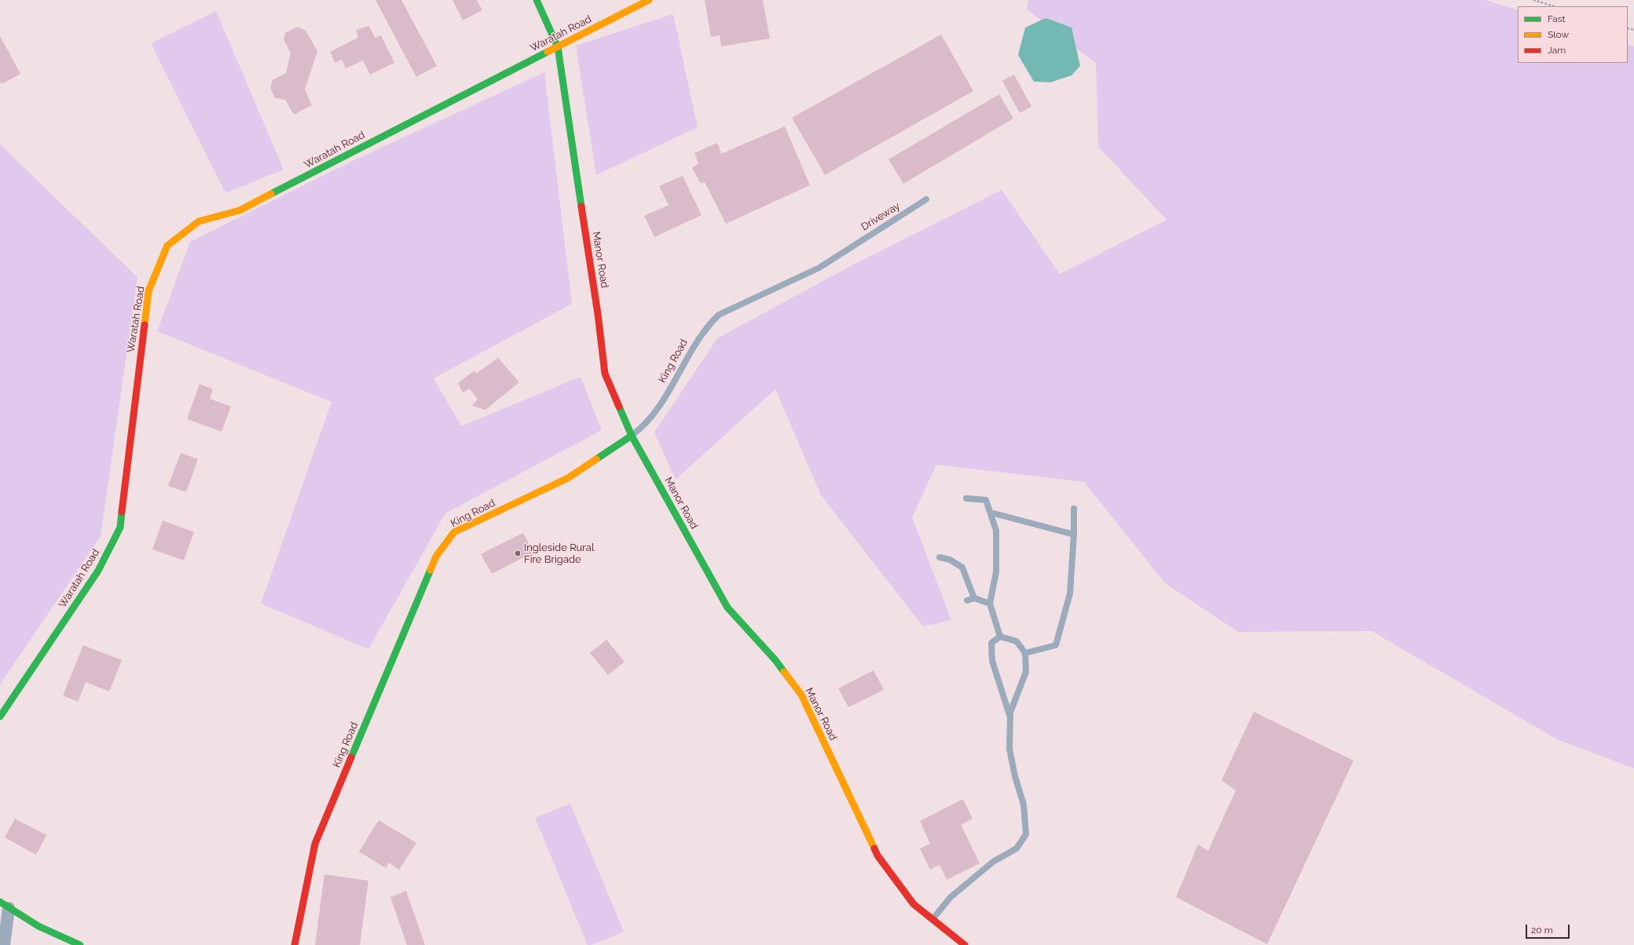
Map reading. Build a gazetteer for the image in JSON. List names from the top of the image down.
{
  "streets": {
    "street": ["Waratah Road", "Manor Road", "King Road"],
    "lane": ["Driveway"]
  },
  "crossings": [
    ["Waratah Road", "Manor Road"],
    ["Driveway", "King Road"],
    ["Manor Road", "King Road"]
  ],
  "places": ["Ingleside Rural Fire Brigade"],
  "legend": ["Fast", "Slow", "Jam"],
  "scale_bar": "20 m"
}
